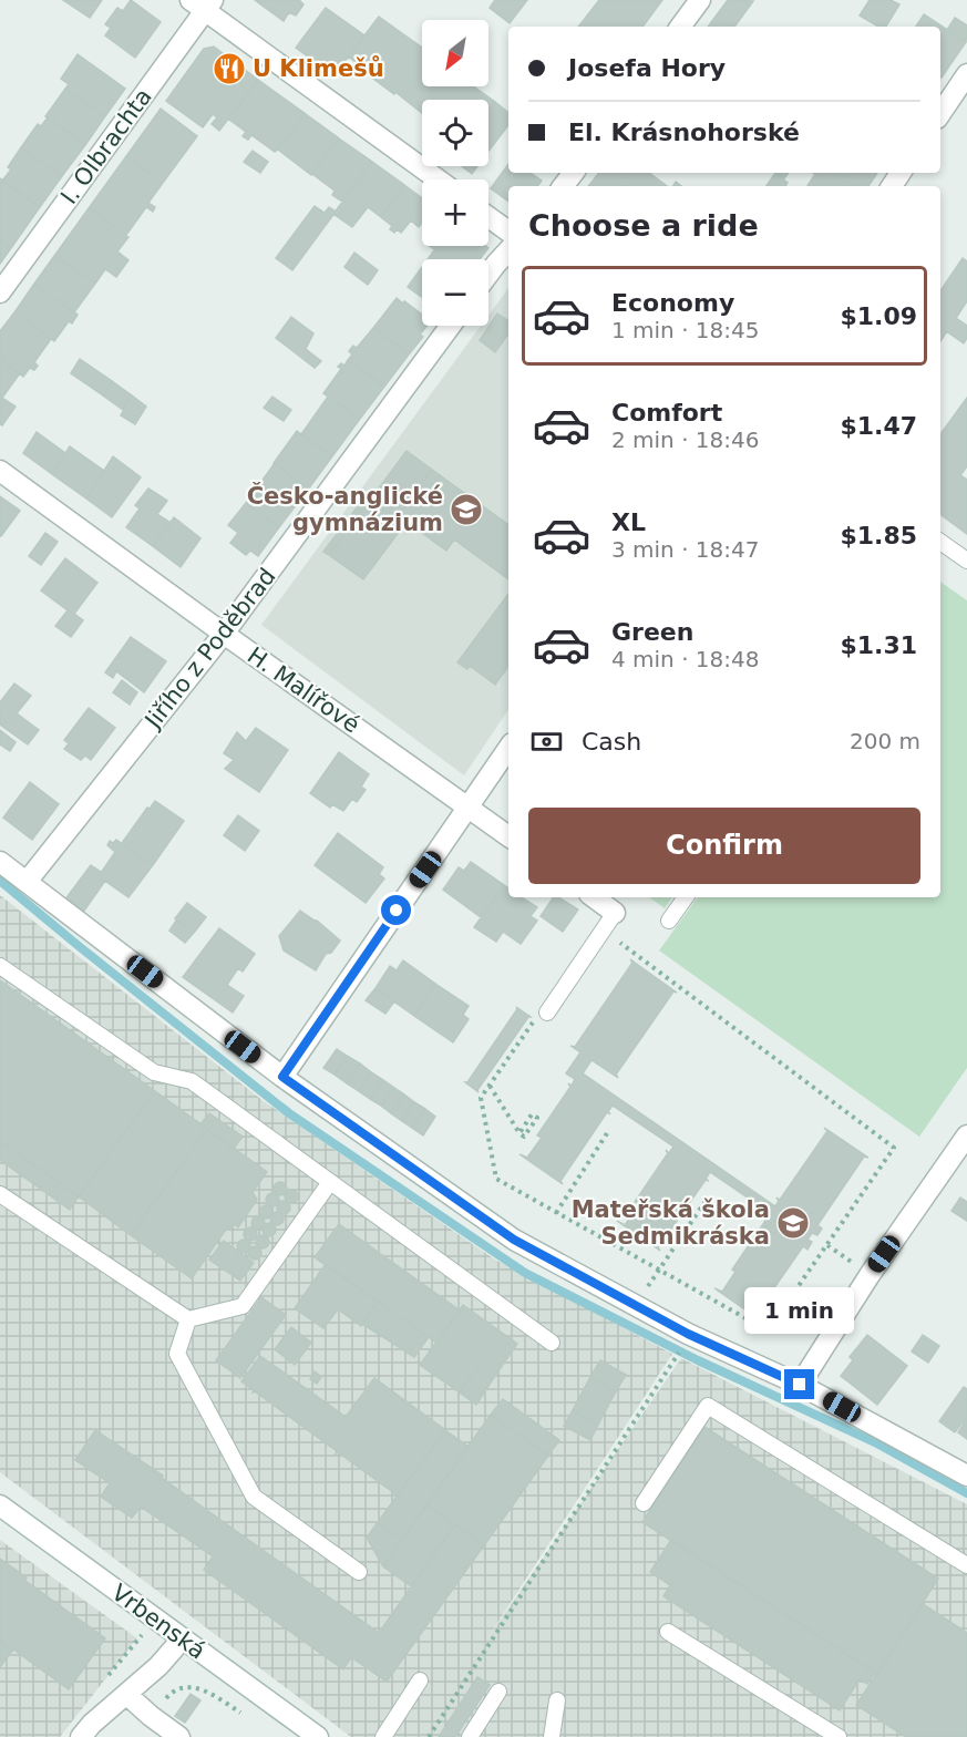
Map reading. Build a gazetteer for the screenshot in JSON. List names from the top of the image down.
{
  "streets": {
    "street": [
      "I. Olbrachta",
      "Jiřího z Poděbrad",
      "H. Malířové",
      "Vrbenská"
    ]
  },
  "crossings": [
    ["Jiřího z Poděbrad", "H. Malířové"]
  ],
  "places": {
    "restaurant": ["U Klimešů"],
    "school or university": ["Česko-anglické gymnázium", "Mateřská škola Sedmikráska"]
  },
  "north": "bottom left",
  "page": {
    "map_buttons": ["+", "−"],
    "banner": ["Josefa Hory", "El. Krásnohorské"],
    "heading": "Choose a ride",
    "list": [
      {
        "name": "Economy",
        "note": "1 min · 18:45",
        "value": "$1.09"
      },
      {
        "name": "Comfort",
        "note": "2 min · 18:46",
        "value": "$1.47"
      },
      {
        "name": "XL",
        "note": "3 min · 18:47",
        "value": "$1.85"
      },
      {
        "name": "Green",
        "note": "4 min · 18:48",
        "value": "$1.31"
      }
    ],
    "pay": ["Cash", "200 m"],
    "buttons": "Confirm",
    "bubble": "1 min"
  }
}
